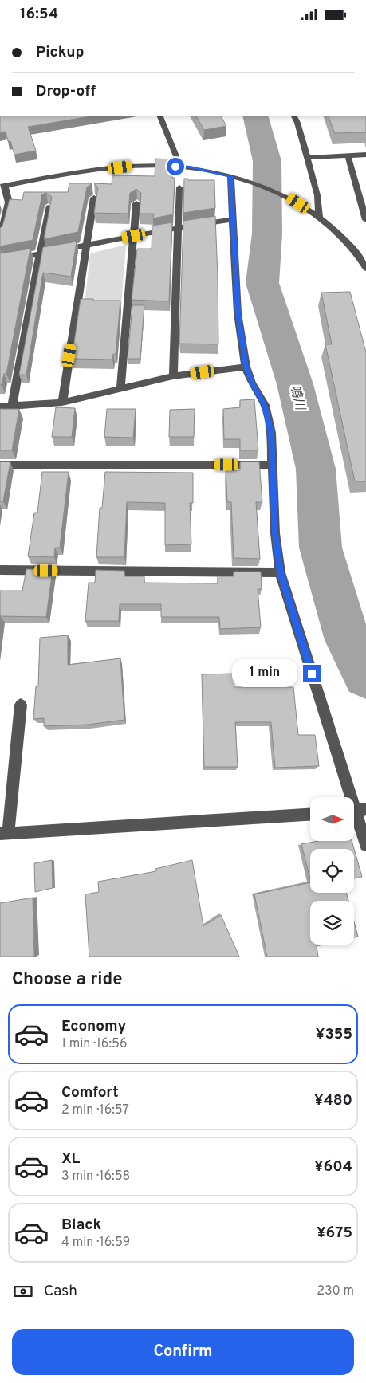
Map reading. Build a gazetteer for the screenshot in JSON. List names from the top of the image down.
{
  "water": ["鳴川"],
  "north": "right",
  "page": {
    "status": "16:54",
    "banner": ["Pickup", "Drop-off"],
    "bubble": "1 min",
    "heading": "Choose a ride",
    "list": [
      {
        "name": "Economy",
        "note": "1 min · 16:56",
        "value": "¥355"
      },
      {
        "name": "Comfort",
        "note": "2 min · 16:57",
        "value": "¥480"
      },
      {
        "name": "XL",
        "note": "3 min · 16:58",
        "value": "¥604"
      },
      {
        "name": "Black",
        "note": "4 min · 16:59",
        "value": "¥675"
      }
    ],
    "pay": ["Cash", "230 m"],
    "buttons": "Confirm"
  }
}
